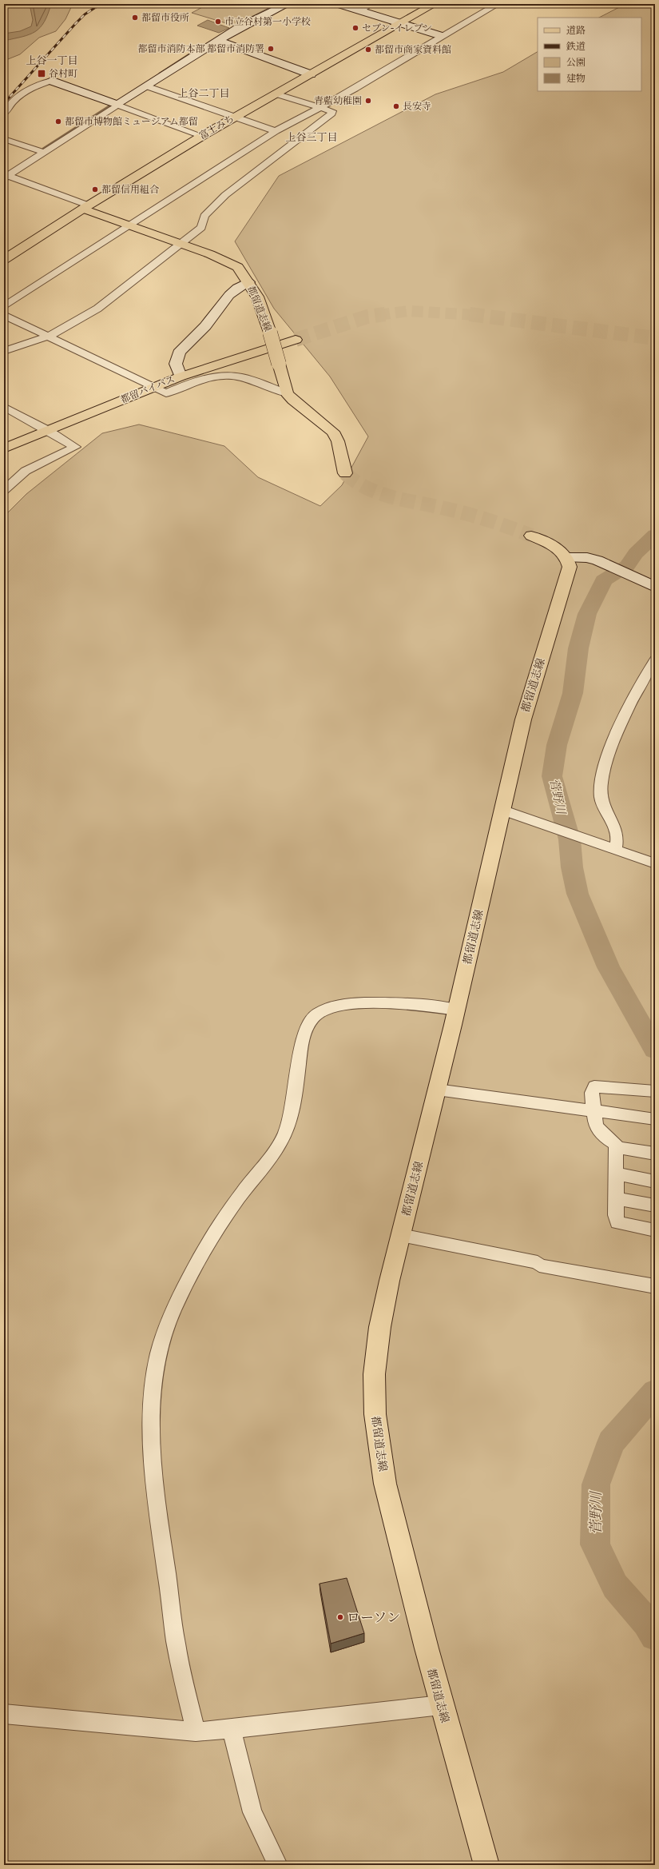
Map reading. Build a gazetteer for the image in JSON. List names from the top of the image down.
{
  "streets": {
    "main road": ["富士みち", "都留道志線", "都留バイパス"]
  },
  "crossings": [
    ["富士みち", "都留道志線"]
  ],
  "districts": ["上谷一丁目", "上谷二丁目", "上谷三丁目"],
  "water": ["菅野川"],
  "places": {
    "other": [
      "都留市役所",
      "市立谷村第一小学校",
      "セブン-イレブン",
      "都留市消防本部 都留市消防署",
      "都留市商家資料館",
      "青藍幼稚園",
      "長安寺",
      "都留市博物館ミュージアム都留",
      "都留信用組合",
      "ローソン"
    ],
    "transit": ["谷村町"]
  },
  "legend": [
    "道路",
    "鉄道",
    "公園",
    "建物"
  ]
}
